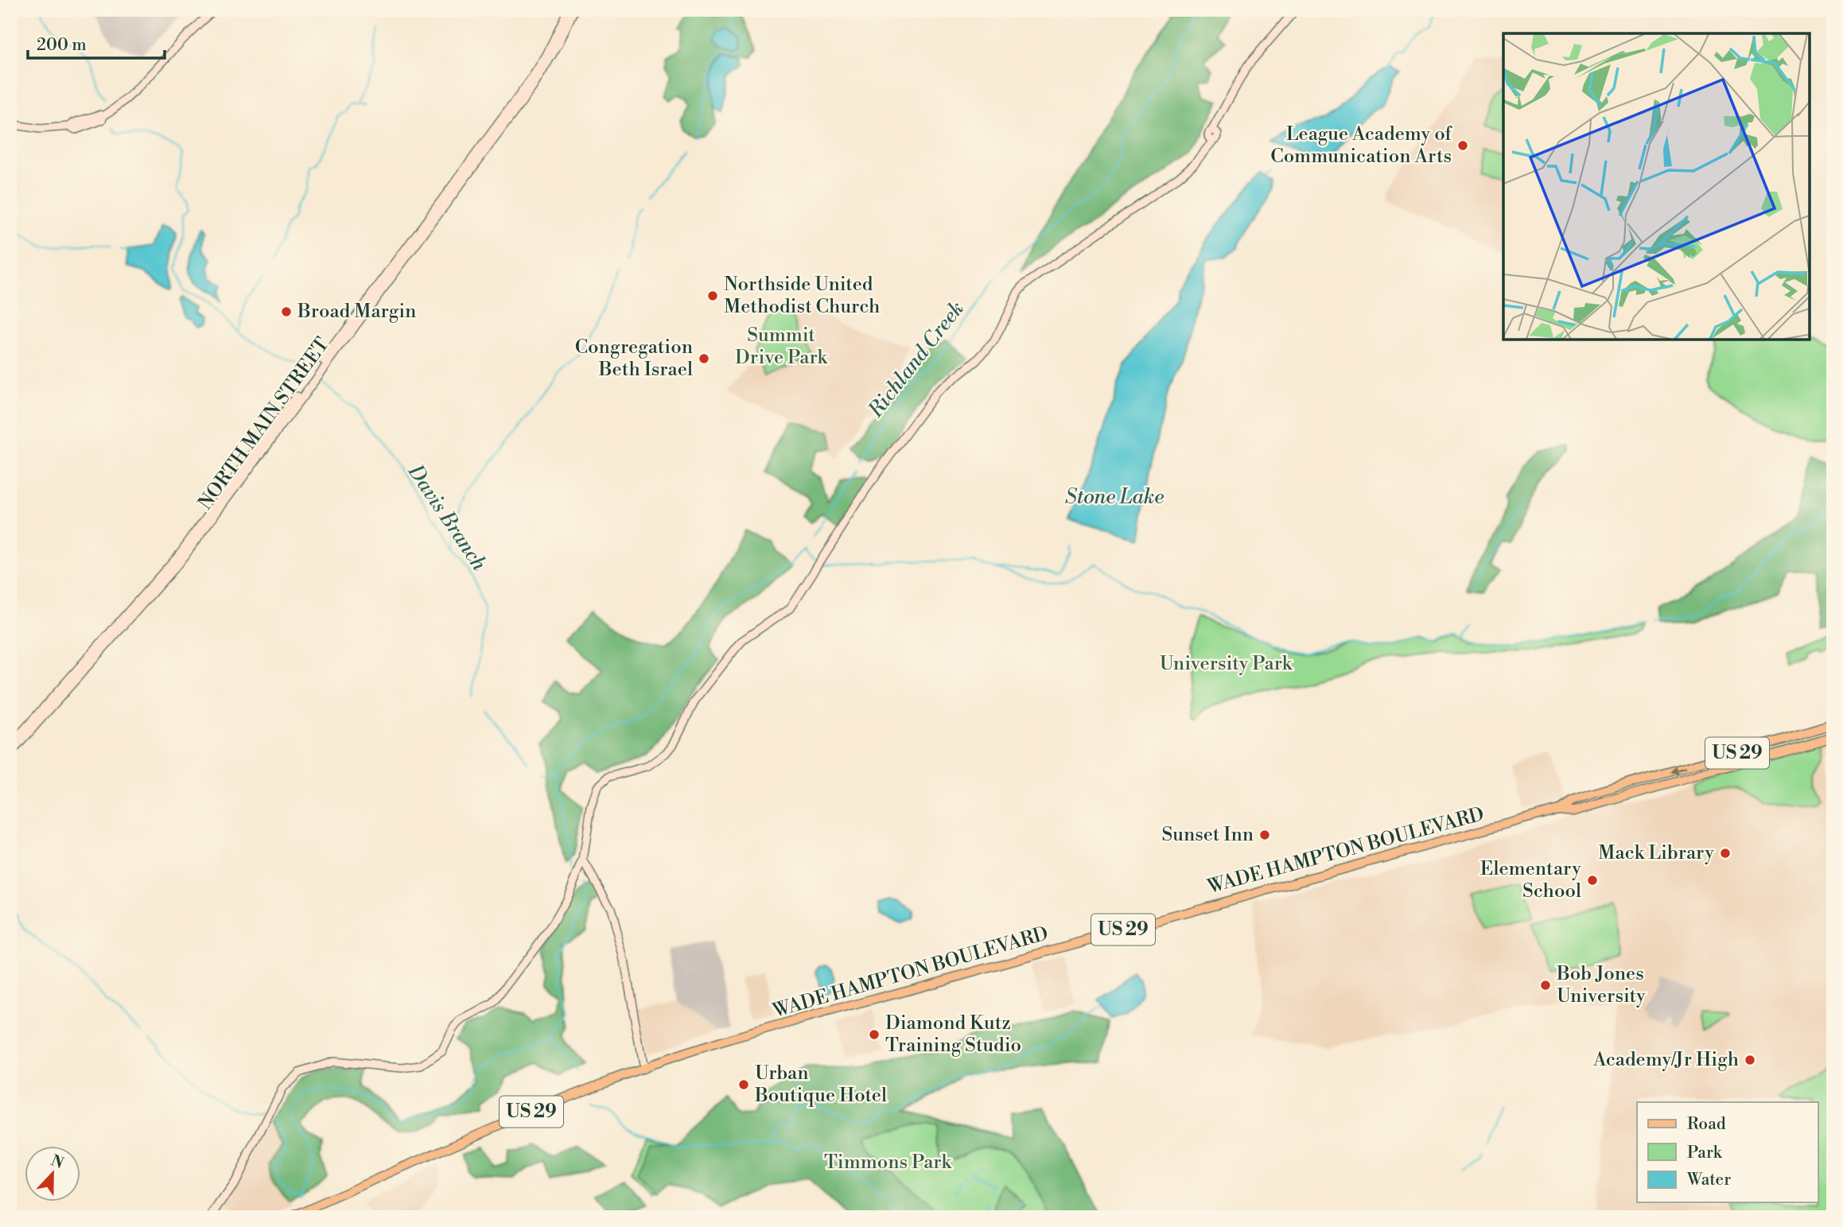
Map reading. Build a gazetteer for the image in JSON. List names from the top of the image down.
{
  "streets": {
    "main road": ["US 29", "WADE HAMPTON BOULEVARD"],
    "street": ["NORTH MAIN STREET"]
  },
  "water": ["Richland Creek", "Stone Lake", "Davis Branch"],
  "parks": ["Summit Drive Park", "University Park", "Timmons Park"],
  "places": [
    "League Academy of Communication Arts",
    "Northside United Methodist Church",
    "Broad Margin",
    "Congregation Beth Israel",
    "Sunset Inn",
    "Mack Library",
    "Elementary School",
    "Bob Jones University",
    "Diamond Kutz Training Studio",
    "Academy/Jr High",
    "Urban Boutique Hotel"
  ],
  "legend": ["Road", "Park", "Water"],
  "scale_bar": "200 m",
  "north": "top"
}
